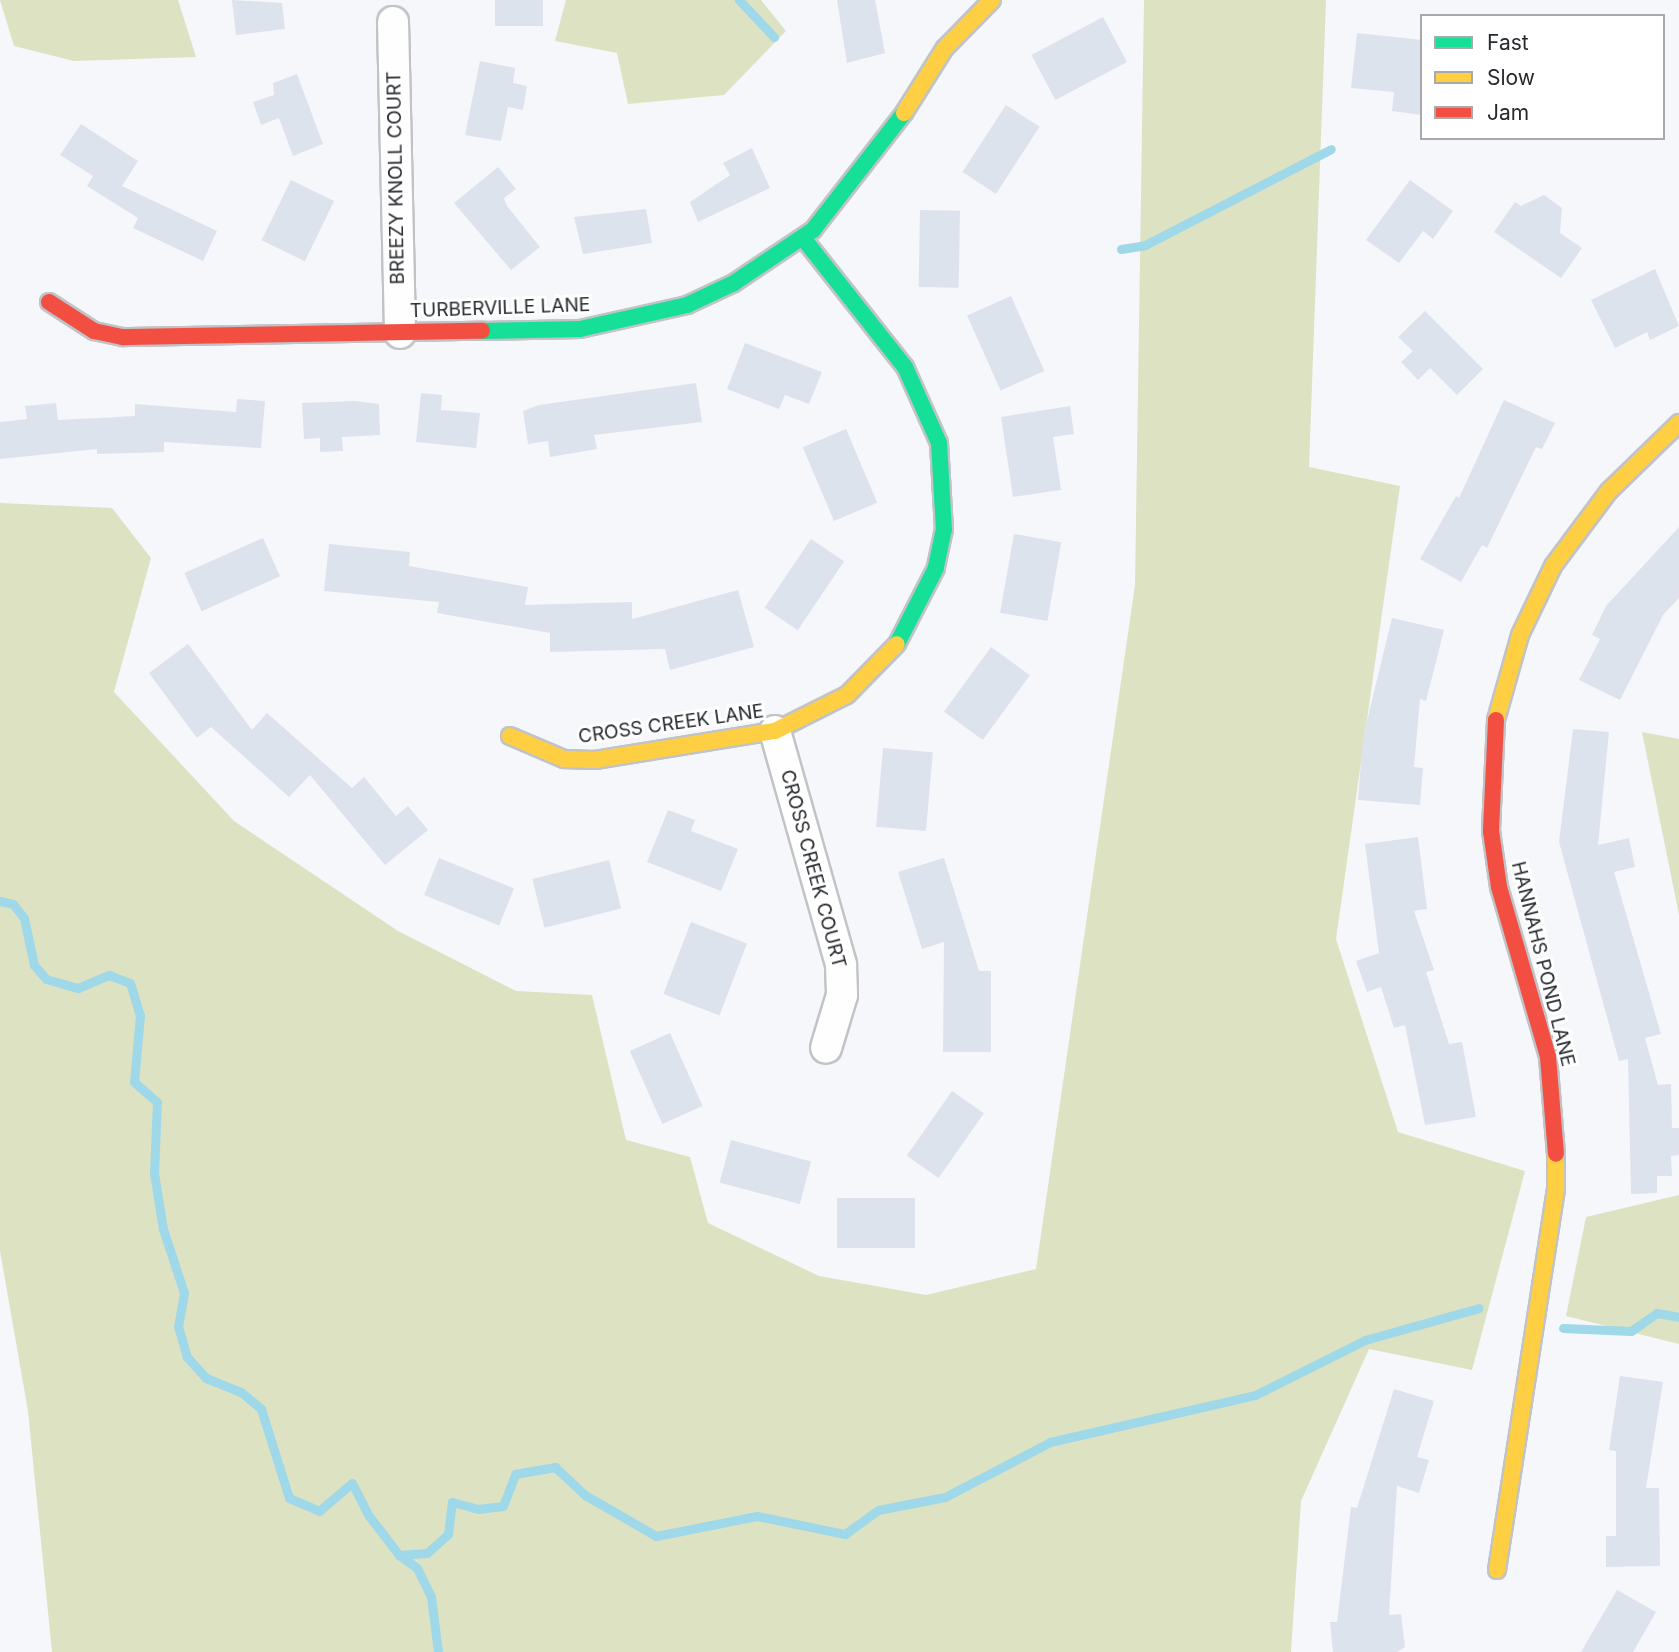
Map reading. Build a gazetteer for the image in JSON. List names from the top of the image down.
{
  "streets": {
    "street": [
      "BREEZY KNOLL COURT",
      "TURBERVILLE LANE",
      "CROSS CREEK LANE",
      "CROSS CREEK COURT",
      "HANNAHS POND LANE"
    ]
  },
  "crossings": [
    ["BREEZY KNOLL COURT", "TURBERVILLE LANE"],
    ["TURBERVILLE LANE", "CROSS CREEK LANE"],
    ["CROSS CREEK LANE", "CROSS CREEK COURT"]
  ],
  "legend": ["Fast", "Slow", "Jam"]
}
